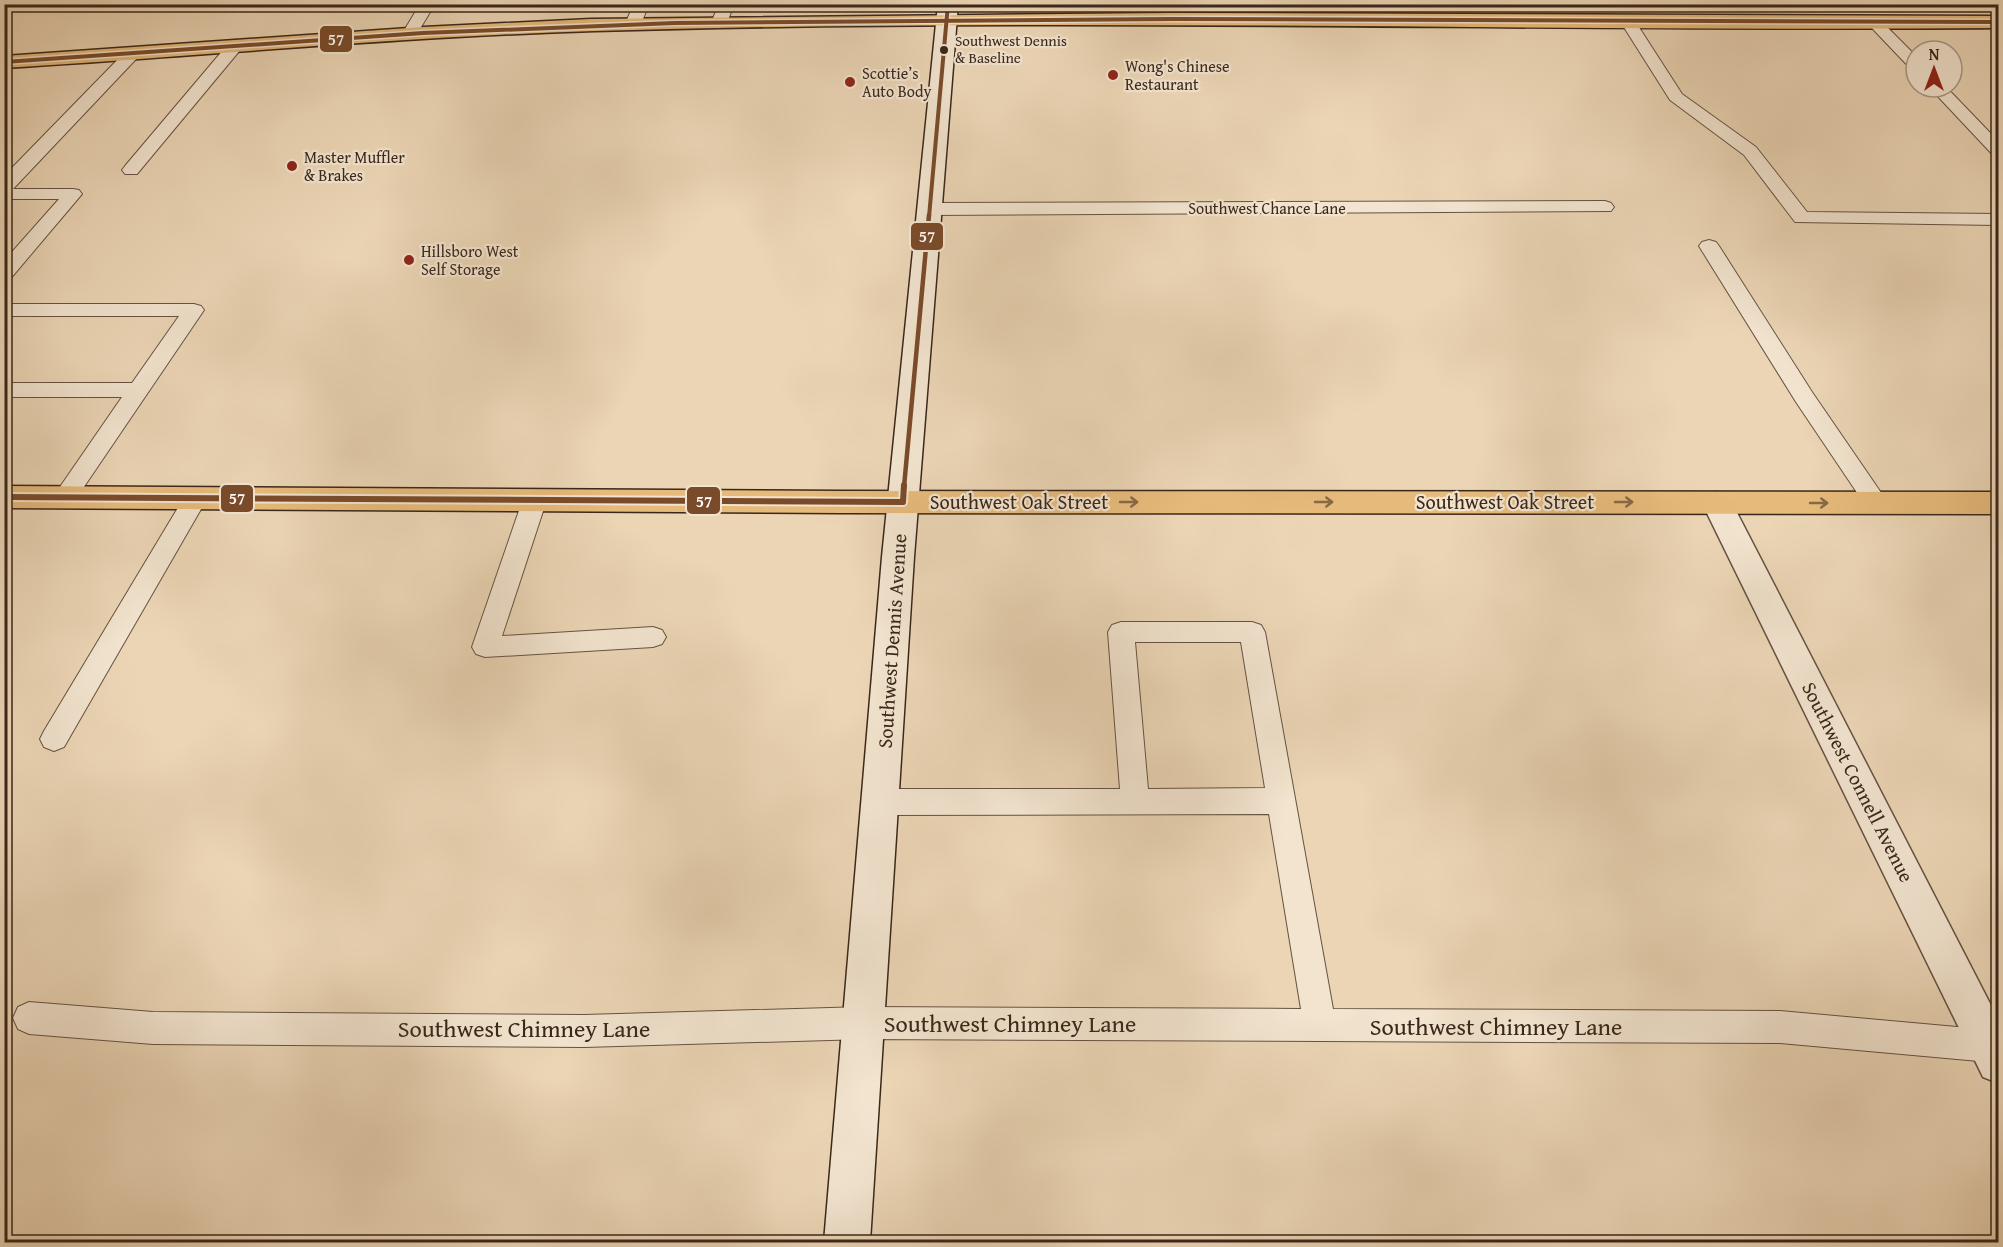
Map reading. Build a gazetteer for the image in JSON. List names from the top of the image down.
{
  "streets": {
    "highway": ["Southwest Oak Street"],
    "street": ["Southwest Dennis Avenue", "Southwest Connell Avenue"],
    "lane": ["Southwest Chance Lane", "Southwest Chimney Lane"]
  },
  "crossings": [
    ["Southwest Chance Lane", "Southwest Dennis Avenue"],
    ["Southwest Oak Street", "Southwest Dennis Avenue"],
    ["Southwest Oak Street", "Southwest Connell Avenue"],
    ["Southwest Dennis Avenue", "Southwest Chimney Lane"],
    ["Southwest Connell Avenue", "Southwest Chimney Lane"]
  ],
  "one_way": ["Southwest Oak Street"],
  "places": [
    "Southwest Dennis & Baseline",
    "Wong's Chinese Restaurant",
    "Scottie’s Auto Body",
    "Master Muffler & Brakes",
    "Hillsboro West Self Storage"
  ],
  "lines": ["transit line 57"],
  "north": "top"
}
